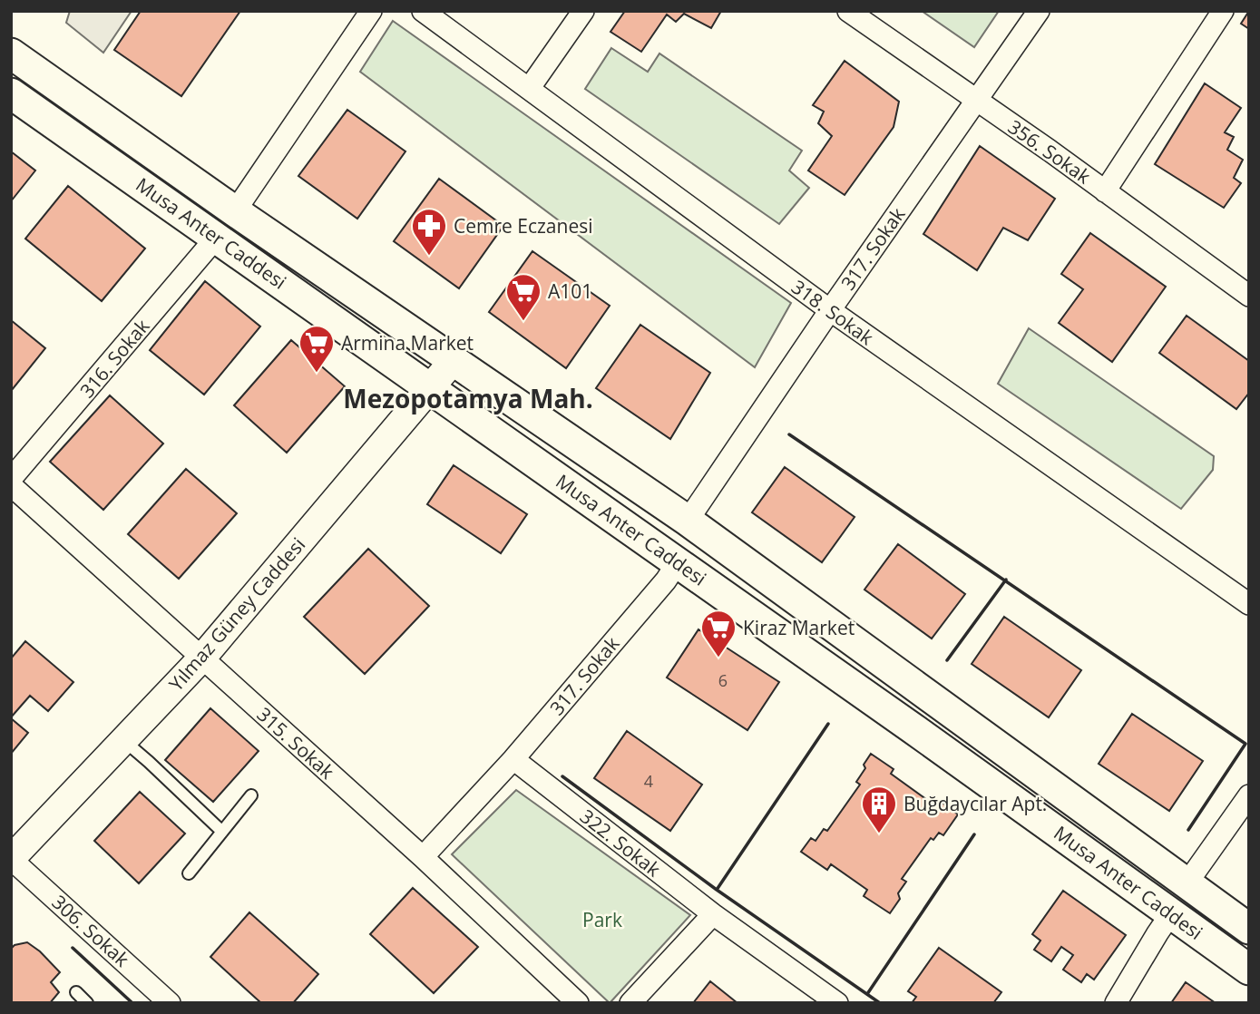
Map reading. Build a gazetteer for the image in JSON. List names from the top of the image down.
{
  "streets": {
    "main road": ["Musa Anter Caddesi"],
    "street": [
      "356. Sokak",
      "317. Sokak",
      "318. Sokak",
      "316. Sokak",
      "Yılmaz Güney Caddesi",
      "315. Sokak",
      "322. Sokak",
      "306. Sokak"
    ]
  },
  "crossings": [
    ["356. Sokak", "317. Sokak"],
    ["Musa Anter Caddesi", "317. Sokak"],
    ["Musa Anter Caddesi", "316. Sokak"],
    ["Musa Anter Caddesi", "Yılmaz Güney Caddesi"],
    ["317. Sokak", "318. Sokak"],
    ["317. Sokak", "322. Sokak"],
    ["Yılmaz Güney Caddesi", "315. Sokak"],
    ["Yılmaz Güney Caddesi", "306. Sokak"]
  ],
  "districts": ["Mezopotamya Mah."],
  "parks": ["Park"],
  "places": {
    "pharmacy": ["Cemre Eczanesi"],
    "supermarket": ["A101", "Armina Market", "Kiraz Market"],
    "building": ["Buğdaycılar Apt."]
  },
  "house_numbers": ["6", "4"]
}
